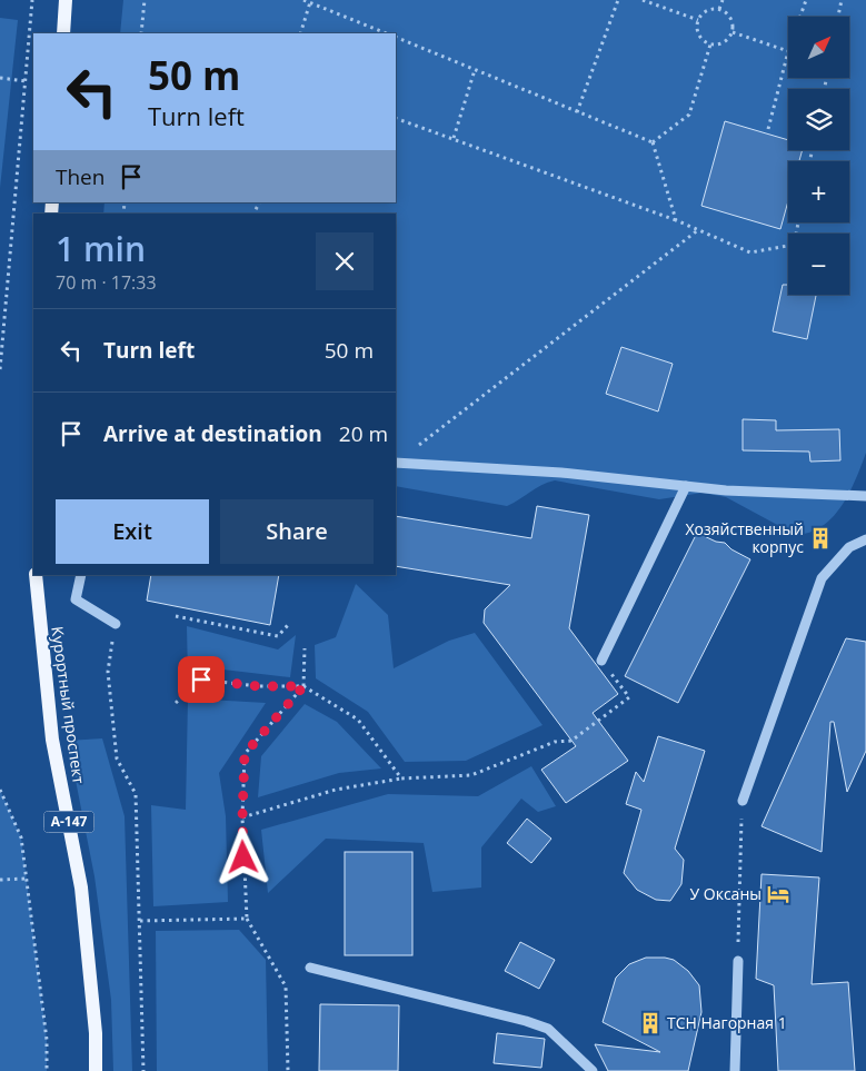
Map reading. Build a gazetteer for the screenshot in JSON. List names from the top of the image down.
{
  "streets": {
    "main road": ["Курортный проспект", "А-147"]
  },
  "places": {
    "building": ["Хозяйственный корпус", "ТСН Нагорная 1"],
    "hotel": ["У Оксаны"]
  },
  "north": "top right",
  "page": {
    "map_buttons": ["+", "−"],
    "turn": ["50 m", "Turn left"],
    "then": "Then",
    "heading": ["1 min", "70 m · 17:33"],
    "list": [
      {
        "name": "Turn left",
        "value": "50 m"
      },
      {
        "name": "Arrive at destination",
        "value": "20 m"
      }
    ],
    "buttons": ["Exit", "Share"]
  }
}
